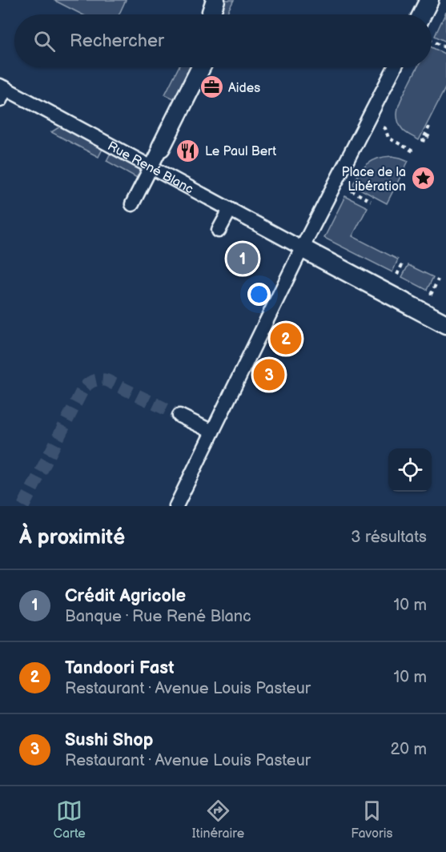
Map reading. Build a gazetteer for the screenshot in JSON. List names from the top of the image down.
{
  "streets": {
    "street": ["Rue René Blanc"]
  },
  "places": {
    "office": ["Aides"],
    "restaurant": ["Le Paul Bert"],
    "place": ["Place de la Libération"]
  },
  "page": {
    "search": "Rechercher",
    "pins": ["1", "2", "3"],
    "heading": ["À proximité", "3 résultats"],
    "list": [
      {
        "mark": "1",
        "name": "Crédit Agricole",
        "note": "Banque · Rue René Blanc",
        "value": "10 m"
      },
      {
        "mark": "2",
        "name": "Tandoori Fast",
        "note": "Restaurant · Avenue Louis Pasteur",
        "value": "10 m"
      },
      {
        "mark": "3",
        "name": "Sushi Shop",
        "note": "Restaurant · Avenue Louis Pasteur",
        "value": "20 m"
      }
    ],
    "nav": ["Carte", "Itinéraire", "Favoris"]
  }
}
